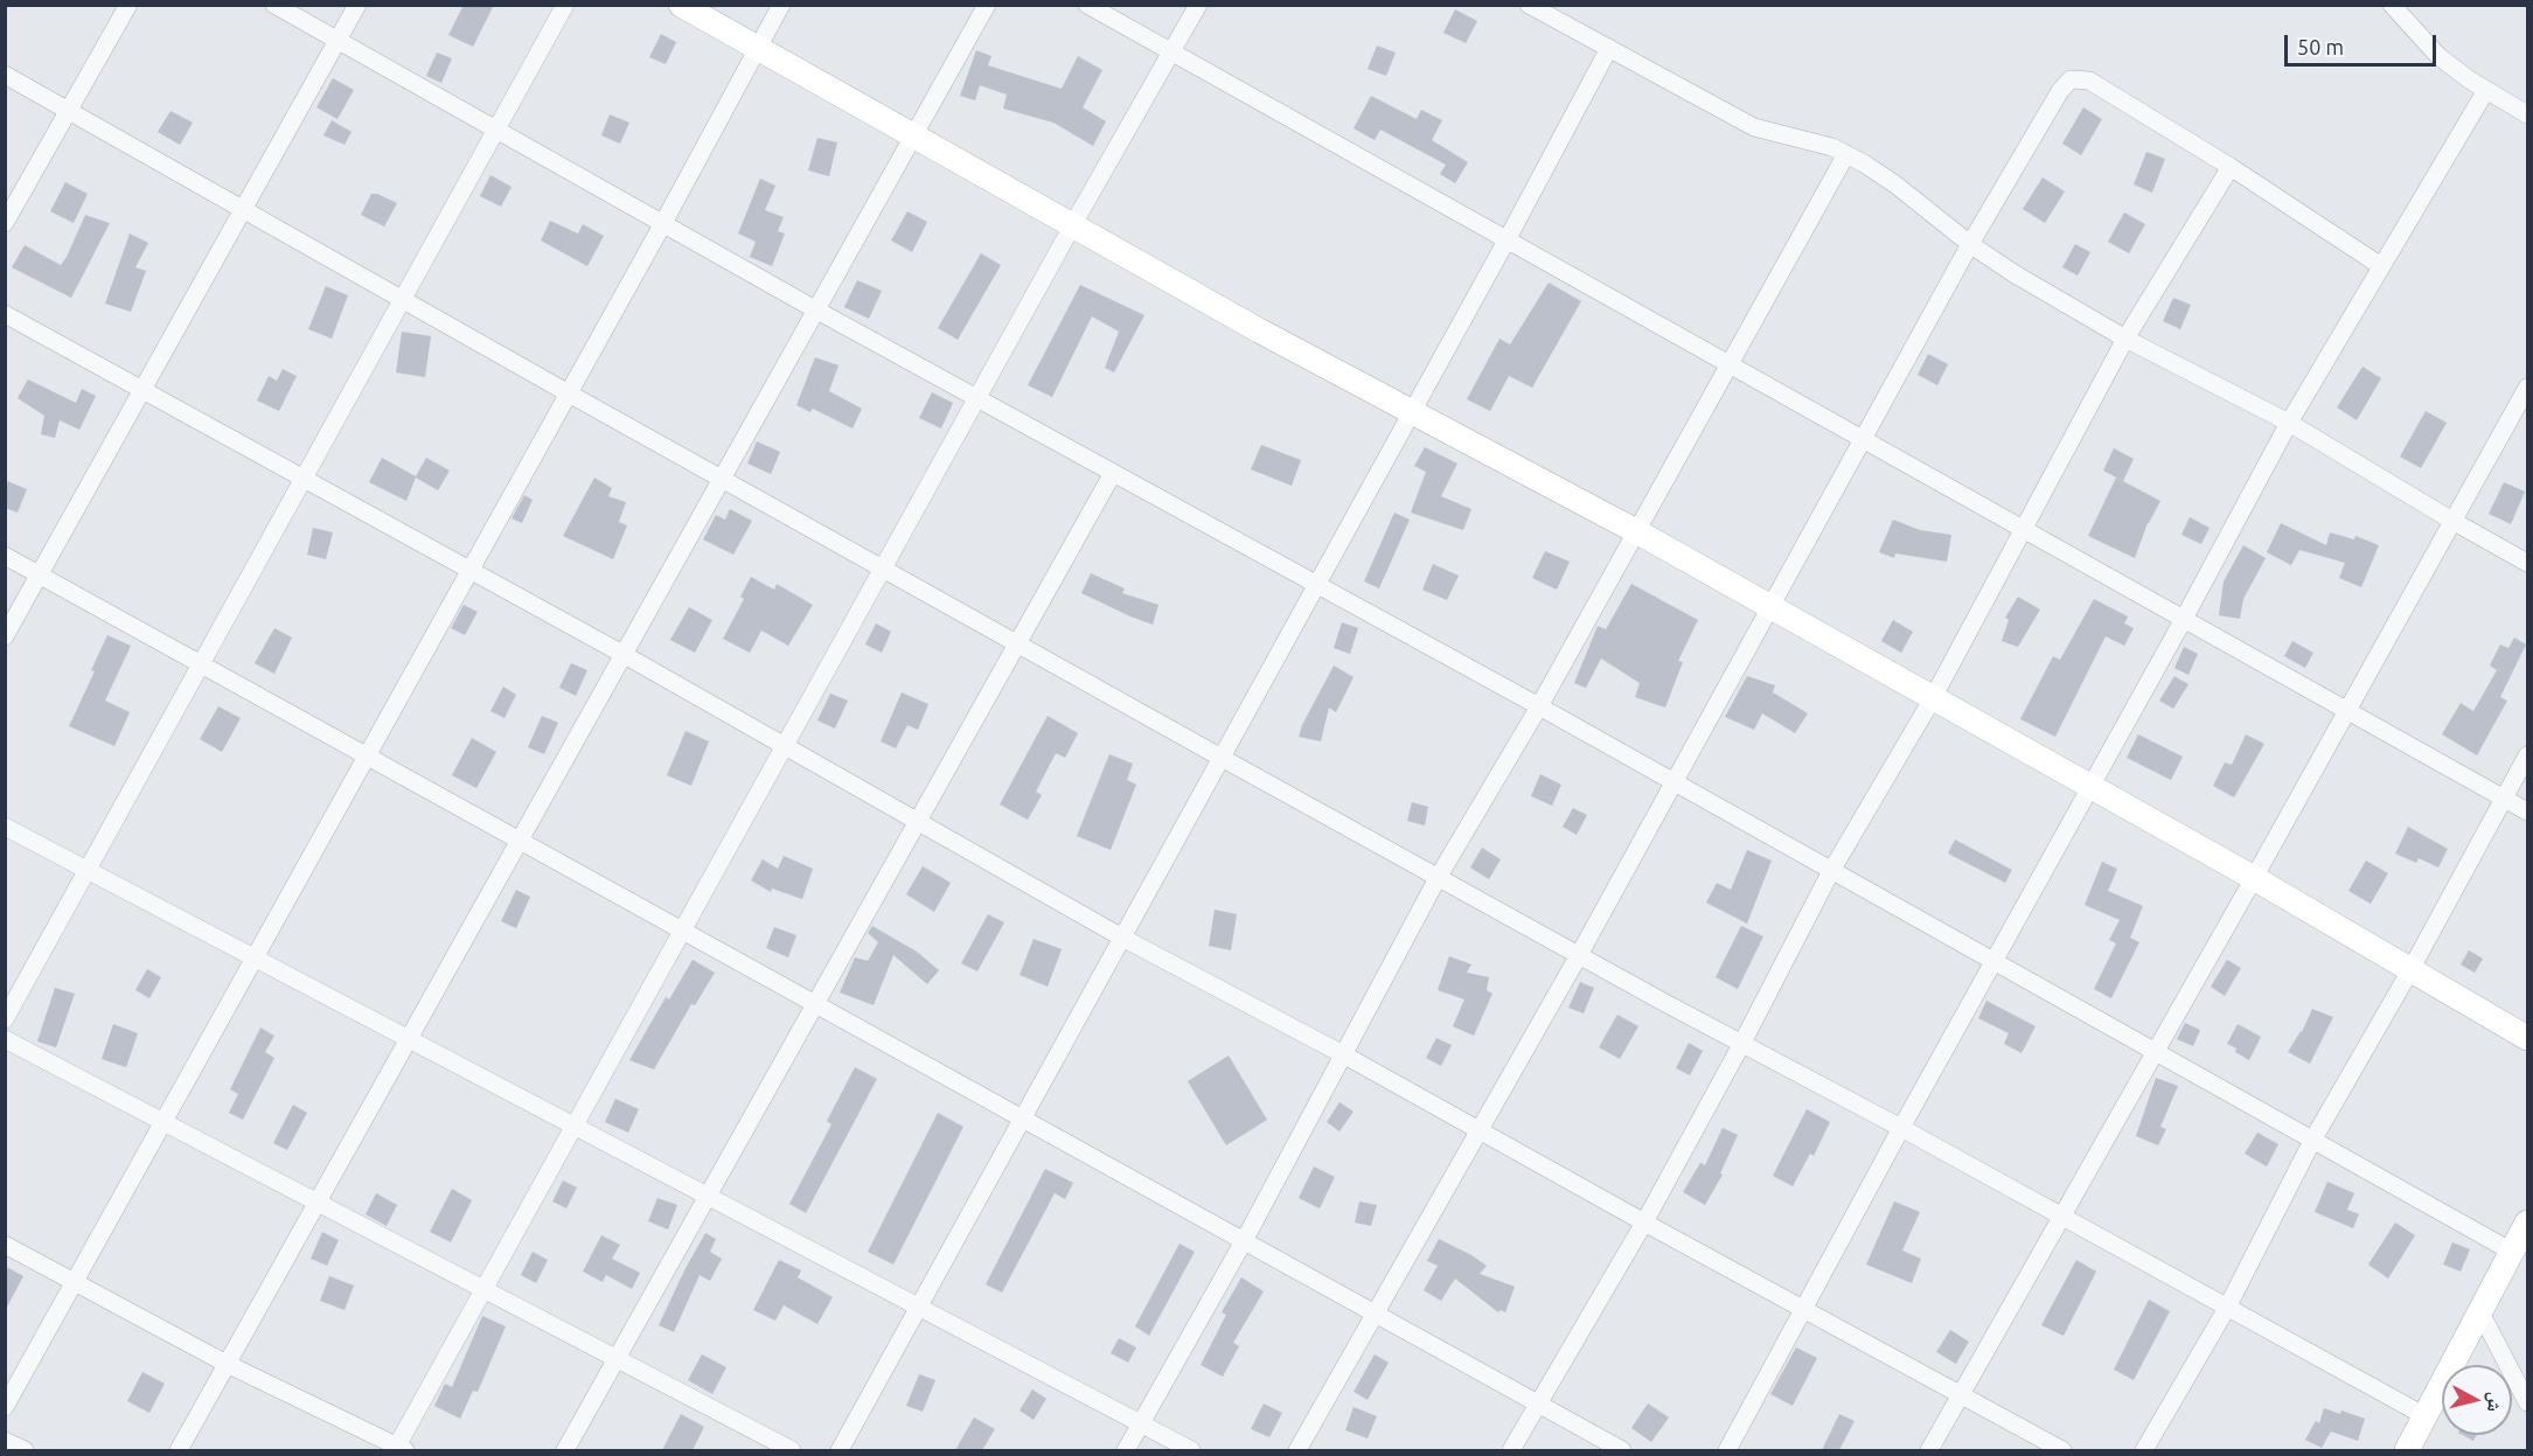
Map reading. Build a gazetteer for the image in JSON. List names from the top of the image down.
{
  "scale_bar": "50 m",
  "north": "right"
}
